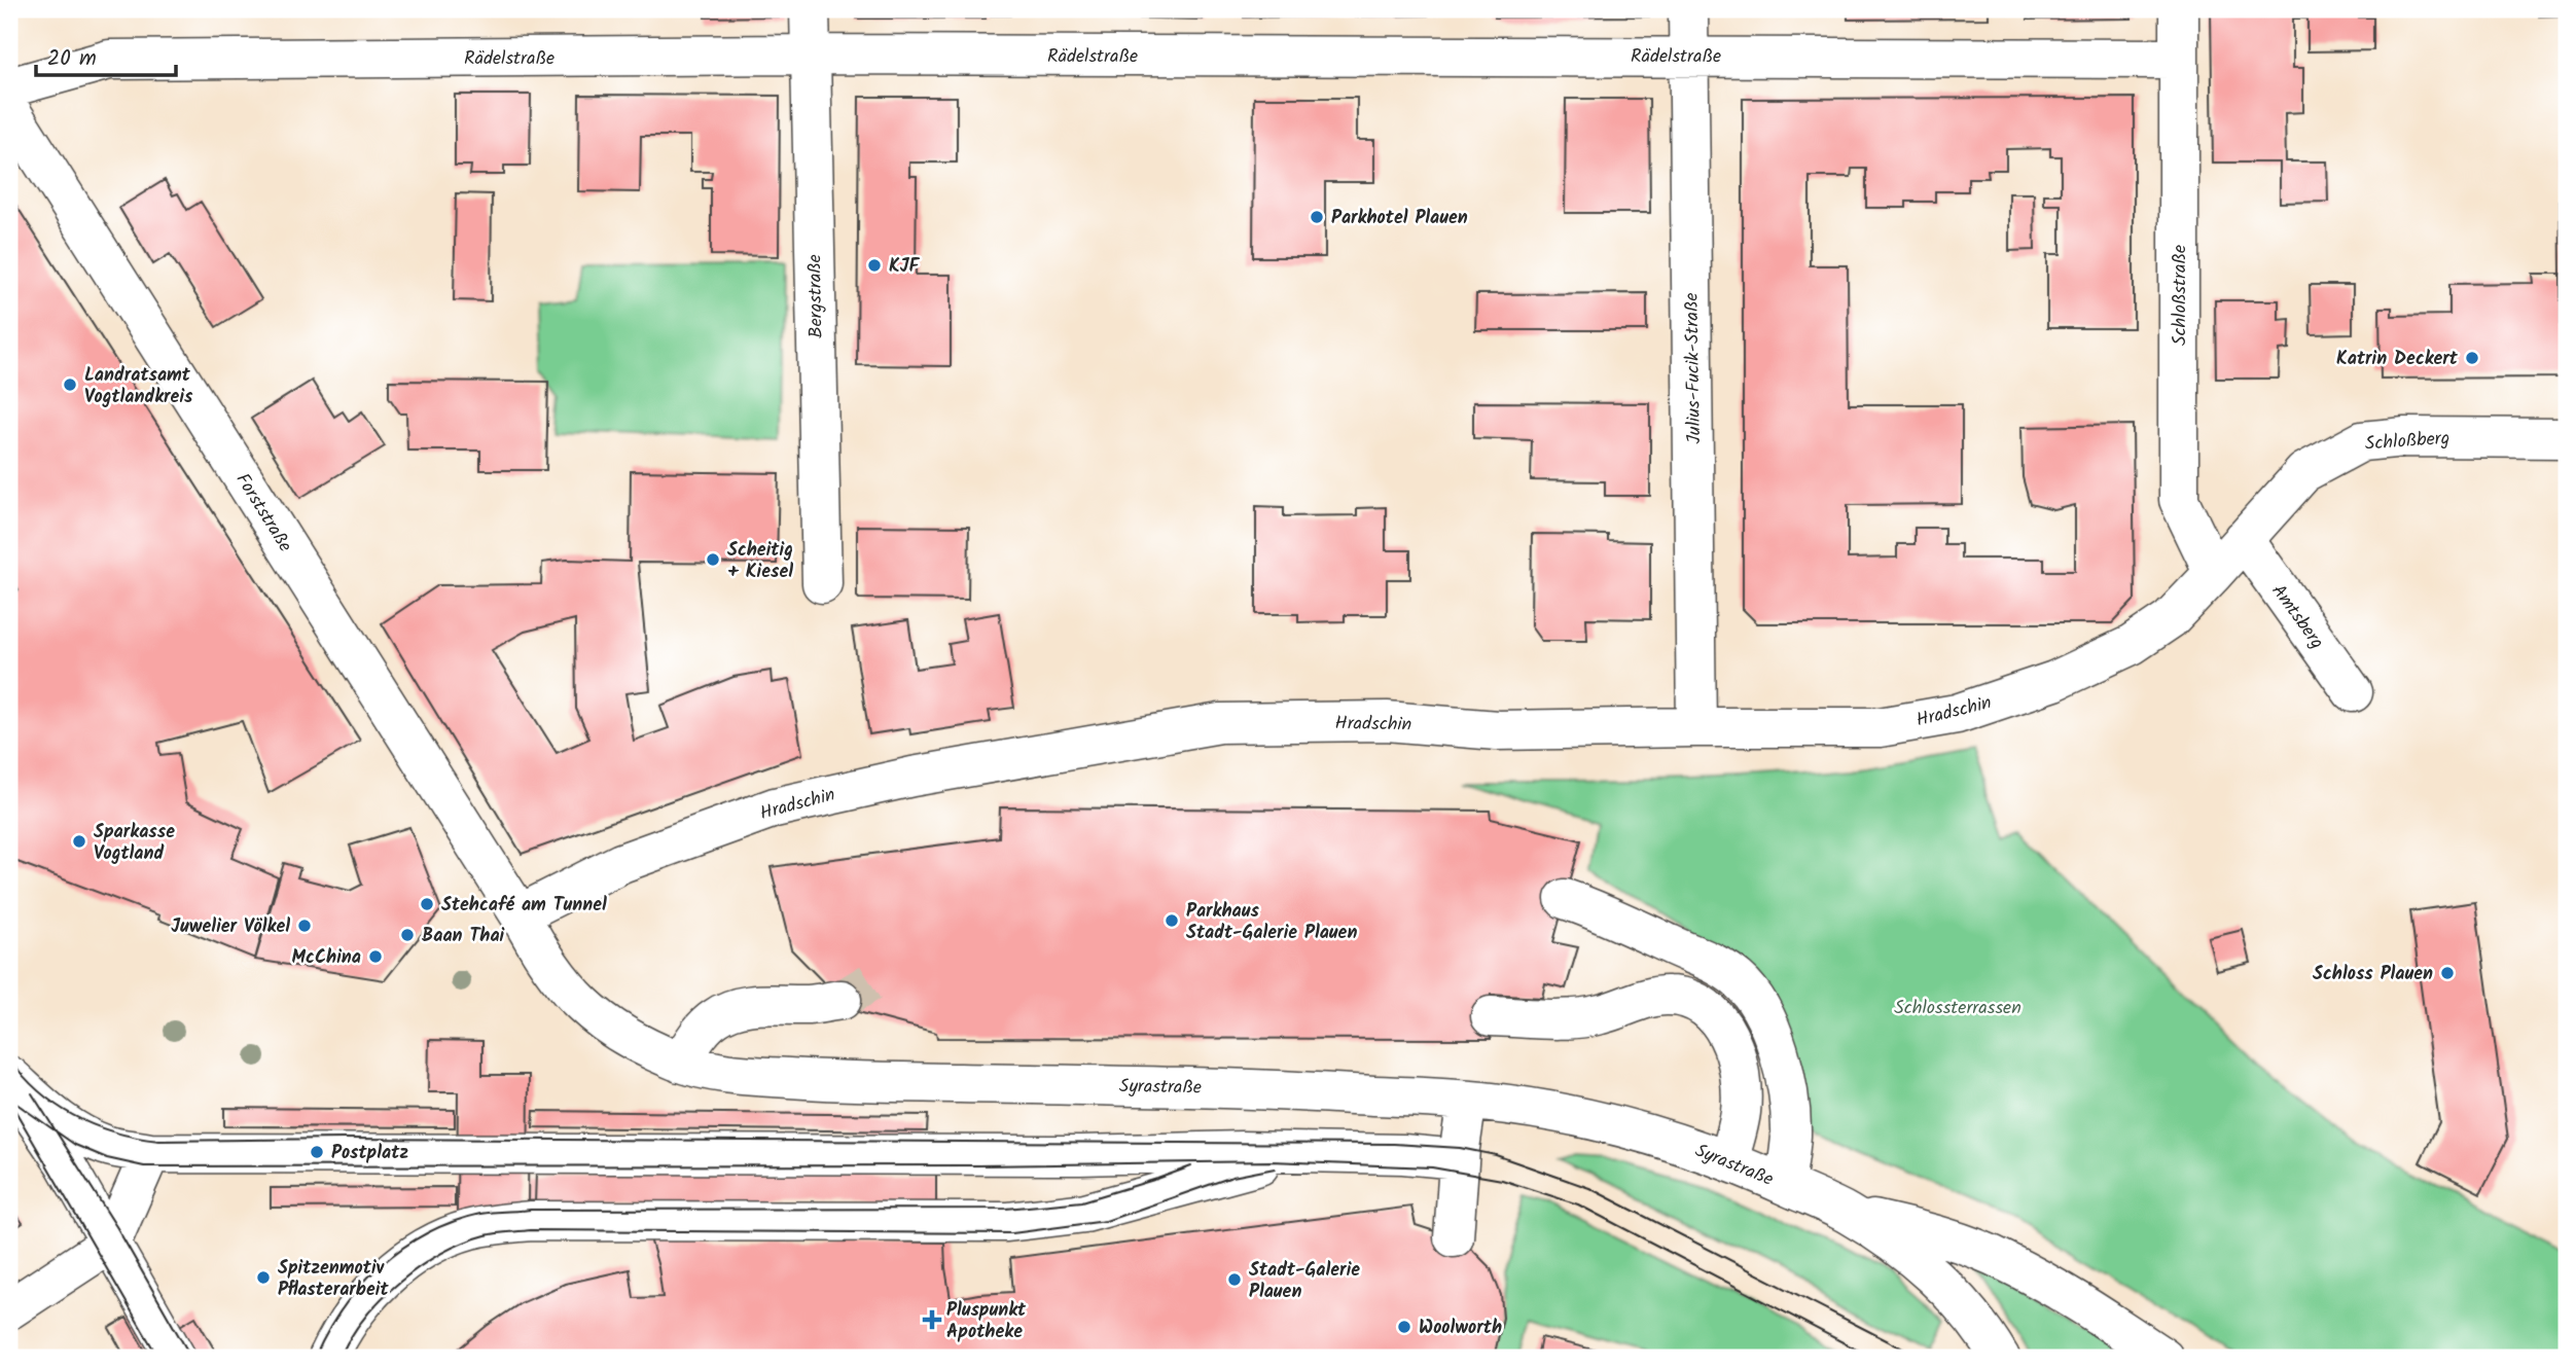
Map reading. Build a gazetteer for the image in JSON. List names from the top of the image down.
{
  "streets": {
    "street": [
      "Rädelstraße",
      "Schloßstraße",
      "Bergstraße",
      "Julius-Fucik-Straße",
      "Schloßberg",
      "Forststraße",
      "Amtsberg",
      "Hradschin",
      "Syrastraße"
    ]
  },
  "crossings": [
    ["Rädelstraße", "Schloßstraße"],
    ["Rädelstraße", "Bergstraße"],
    ["Rädelstraße", "Julius-Fucik-Straße"],
    ["Schloßstraße", "Schloßberg"],
    ["Schloßstraße", "Hradschin"],
    ["Julius-Fucik-Straße", "Hradschin"],
    ["Schloßberg", "Amtsberg"],
    ["Schloßberg", "Hradschin"],
    ["Forststraße", "Hradschin"],
    ["Forststraße", "Syrastraße"],
    ["Hradschin", "Syrastraße"]
  ],
  "parks": ["Schlossterrassen"],
  "places": {
    "other": [
      "Parkhotel Plauen",
      "KJF",
      "Katrin Deckert",
      "Landratsamt Vogtlandkreis",
      "Scheitig + Kiesel",
      "Sparkasse Vogtland",
      "Stehcafé am Tunnel",
      "Parkhaus Stadt-Galerie Plauen",
      "Juwelier Völkel",
      "Baan Thai",
      "McChina",
      "Schloss Plauen",
      "Postplatz",
      "Spitzenmotiv Pflasterarbeit",
      "Stadt-Galerie Plauen",
      "Woolworth"
    ],
    "health": ["Pluspunkt Apotheke"]
  },
  "scale_bar": "20 m"
}
